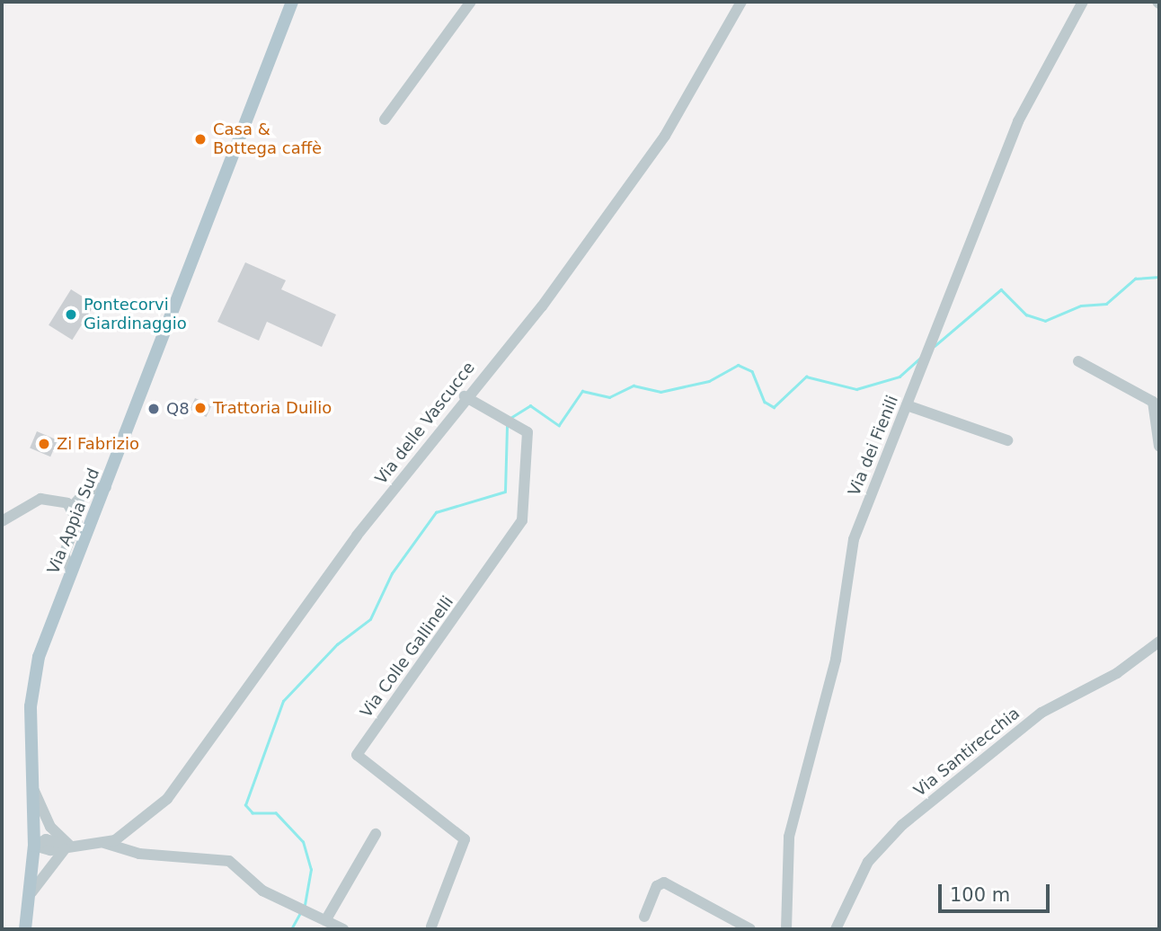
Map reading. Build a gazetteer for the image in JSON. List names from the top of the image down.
{
  "streets": {
    "main road": ["Via Appia Sud"],
    "street": [
      "Via delle Vascucce",
      "Via dei Fienili",
      "Via Colle Gallinelli",
      "Via Santirecchia"
    ]
  },
  "crossings": [
    ["Via delle Vascucce", "Via Appia Sud"],
    ["Via delle Vascucce", "Via Colle Gallinelli"]
  ],
  "places": [
    "Casa & Bottega caffè",
    "Pontecorvi Giardinaggio",
    "Trattoria Duilio",
    "Q8",
    "Zi Fabrizio"
  ],
  "scale_bar": "100 m"
}
